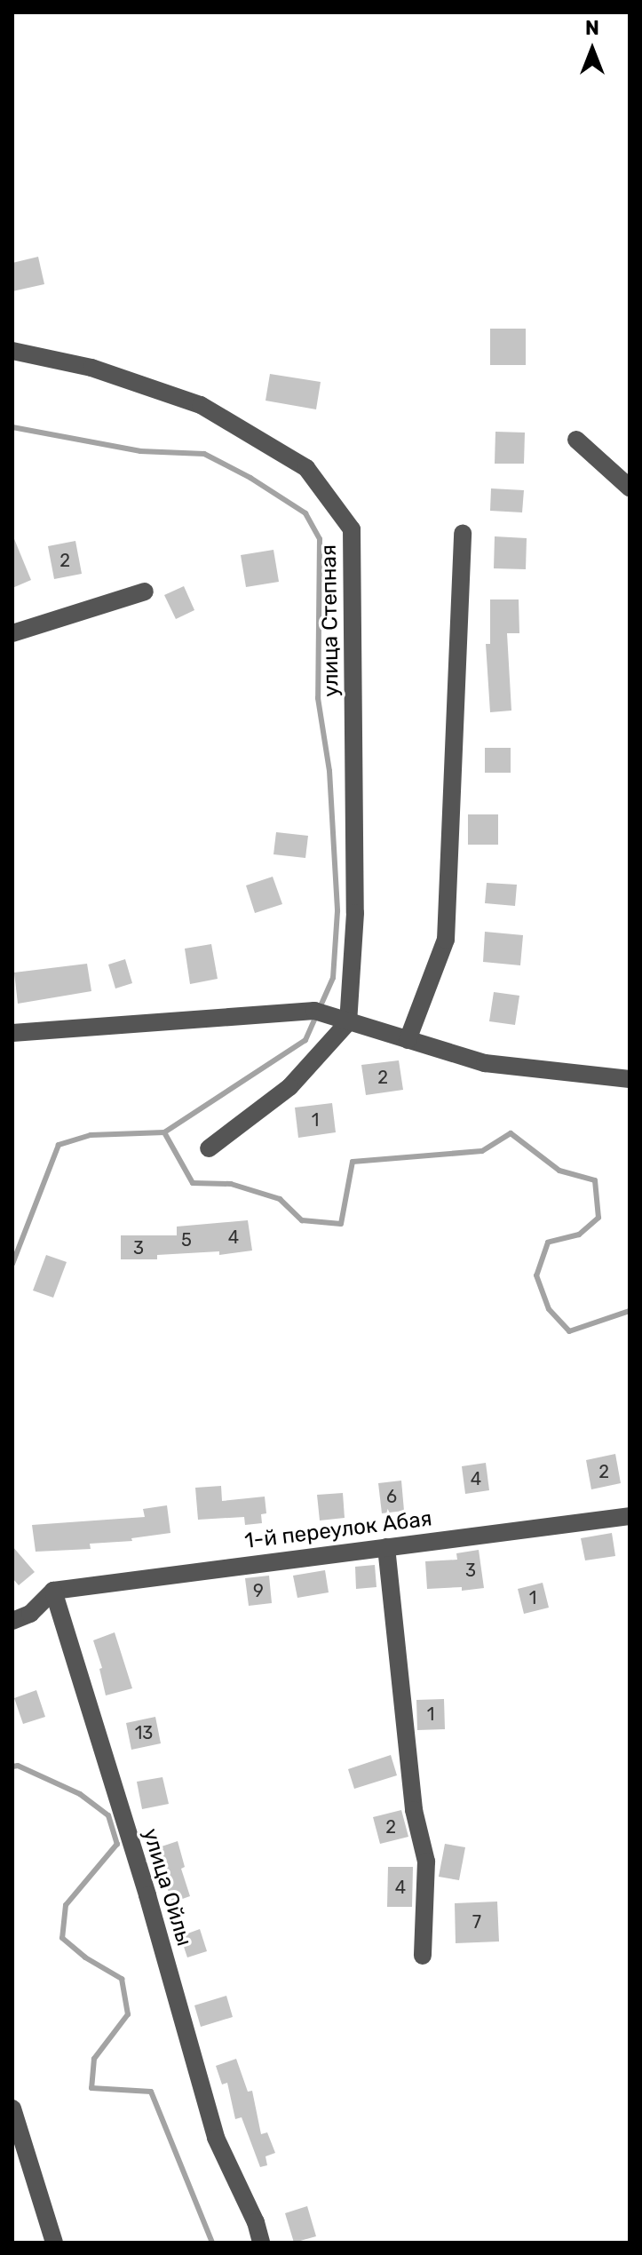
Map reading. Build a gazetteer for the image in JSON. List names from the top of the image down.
{
  "streets": {
    "street": ["улица Степная", "1-й переулок Абая", "улица Ойлы"]
  },
  "crossings": [
    ["1-й переулок Абая", "улица Ойлы"]
  ],
  "house_numbers": [
    "2",
    "2",
    "1",
    "4",
    "5",
    "3",
    "2",
    "4",
    "6",
    "3",
    "9",
    "1",
    "1",
    "13",
    "2",
    "4",
    "7"
  ],
  "north": "top"
}
